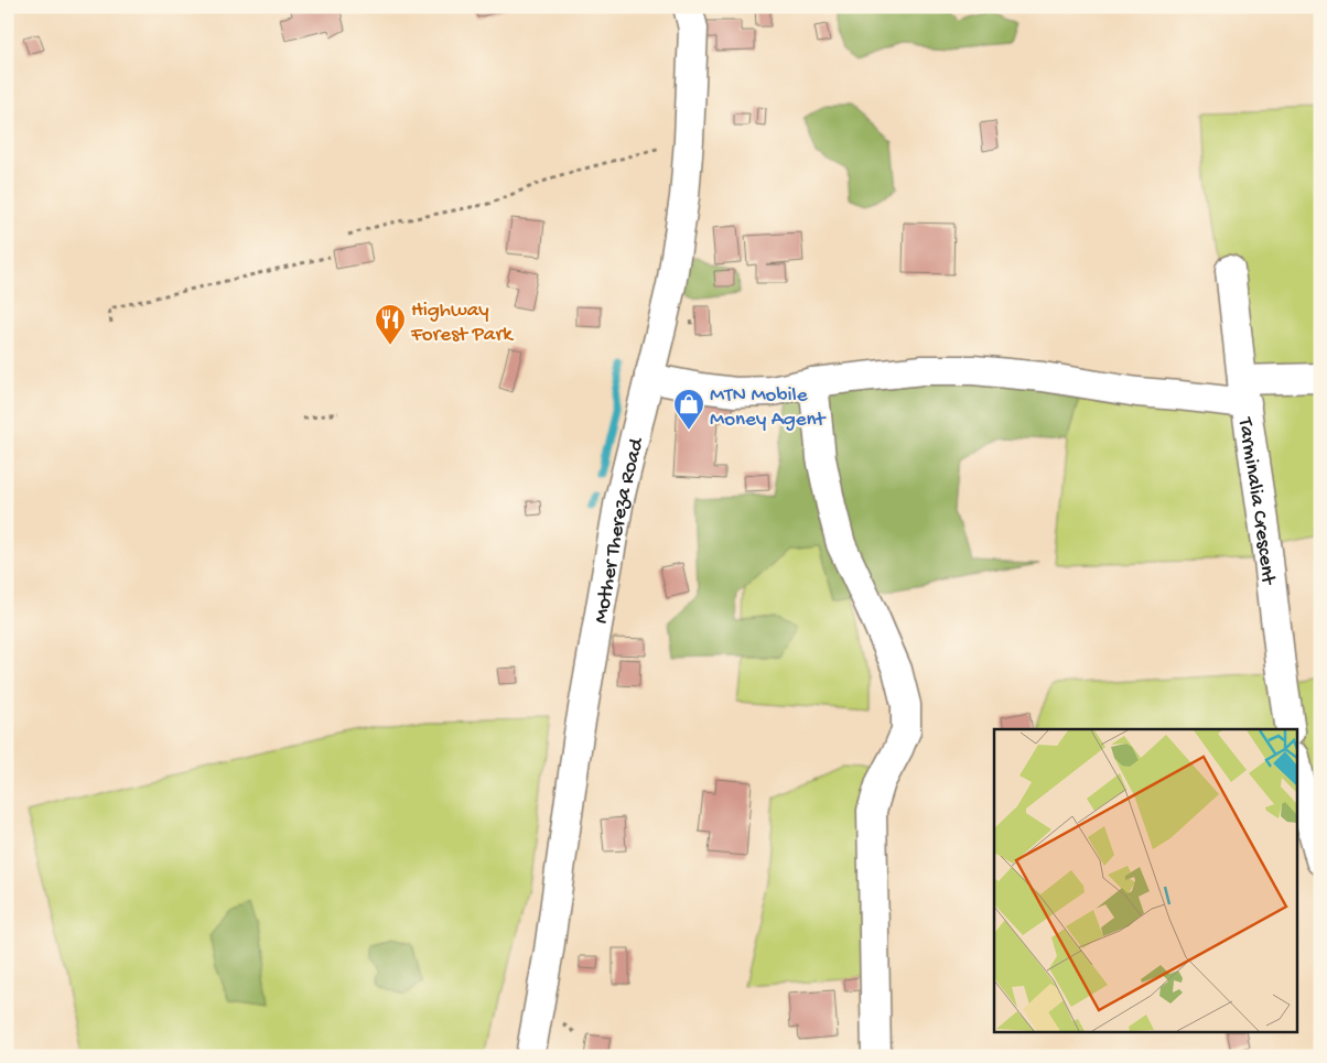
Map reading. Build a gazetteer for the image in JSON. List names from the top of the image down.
{
  "streets": {
    "street": ["Tarminalia Crescent", "Mother Thereza Road"]
  },
  "places": {
    "restaurant": ["Highway Forest Park"],
    "shop": ["MTN Mobile Money Agent"]
  }
}
